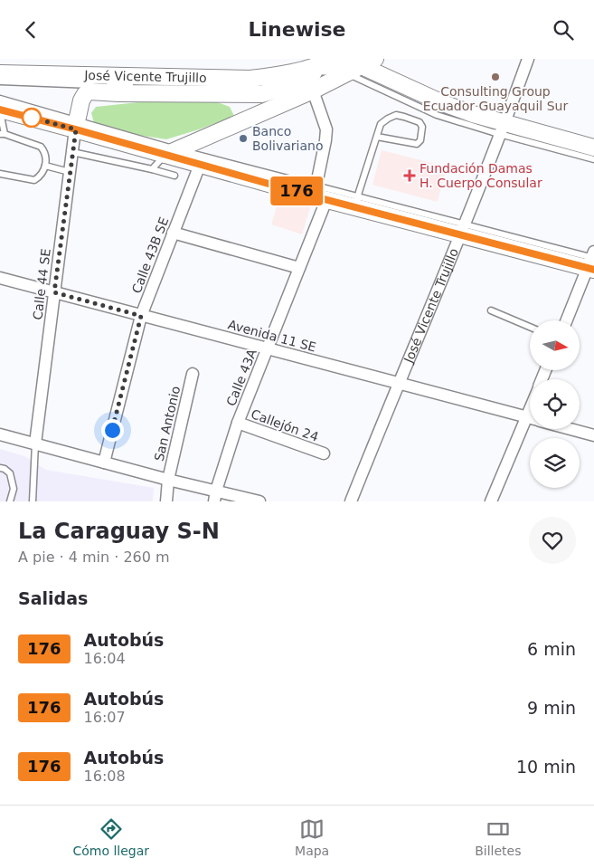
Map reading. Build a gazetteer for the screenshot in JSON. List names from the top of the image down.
{
  "streets": {
    "main road": ["José Vicente Trujillo"],
    "street": [
      "Calle 43B SE",
      "Calle 44 SE",
      "Avenida 11 SE",
      "Calle 43A",
      "San Antonio",
      "Callejón 24"
    ]
  },
  "crossings": [
    ["José Vicente Trujillo", "Avenida 11 SE"],
    ["Calle 43B SE", "Avenida 11 SE"],
    ["Calle 44 SE", "Avenida 11 SE"],
    ["Avenida 11 SE", "Calle 43A"],
    ["Calle 43A", "Callejón 24"]
  ],
  "places": {
    "other": ["Consulting Group Ecuador Guayaquil Sur", "Banco Bolivariano"],
    "health": ["Fundación Damas H. Cuerpo Consular"]
  },
  "lines": ["bus line 176"],
  "north": "right",
  "page": {
    "header": "Linewise",
    "on_map": "176",
    "heading": [
      ["La Caraguay S-N", "A pie · 4 min · 260 m"],
      "Salidas"
    ],
    "list": [
      {
        "mark": "176",
        "name": "Autobús",
        "note": "16:04",
        "value": "6 min"
      },
      {
        "mark": "176",
        "name": "Autobús",
        "note": "16:07",
        "value": "9 min"
      },
      {
        "mark": "176",
        "name": "Autobús",
        "note": "16:08",
        "value": "10 min"
      }
    ],
    "tabs": ["Cómo llegar", "Mapa", "Billetes"]
  }
}
